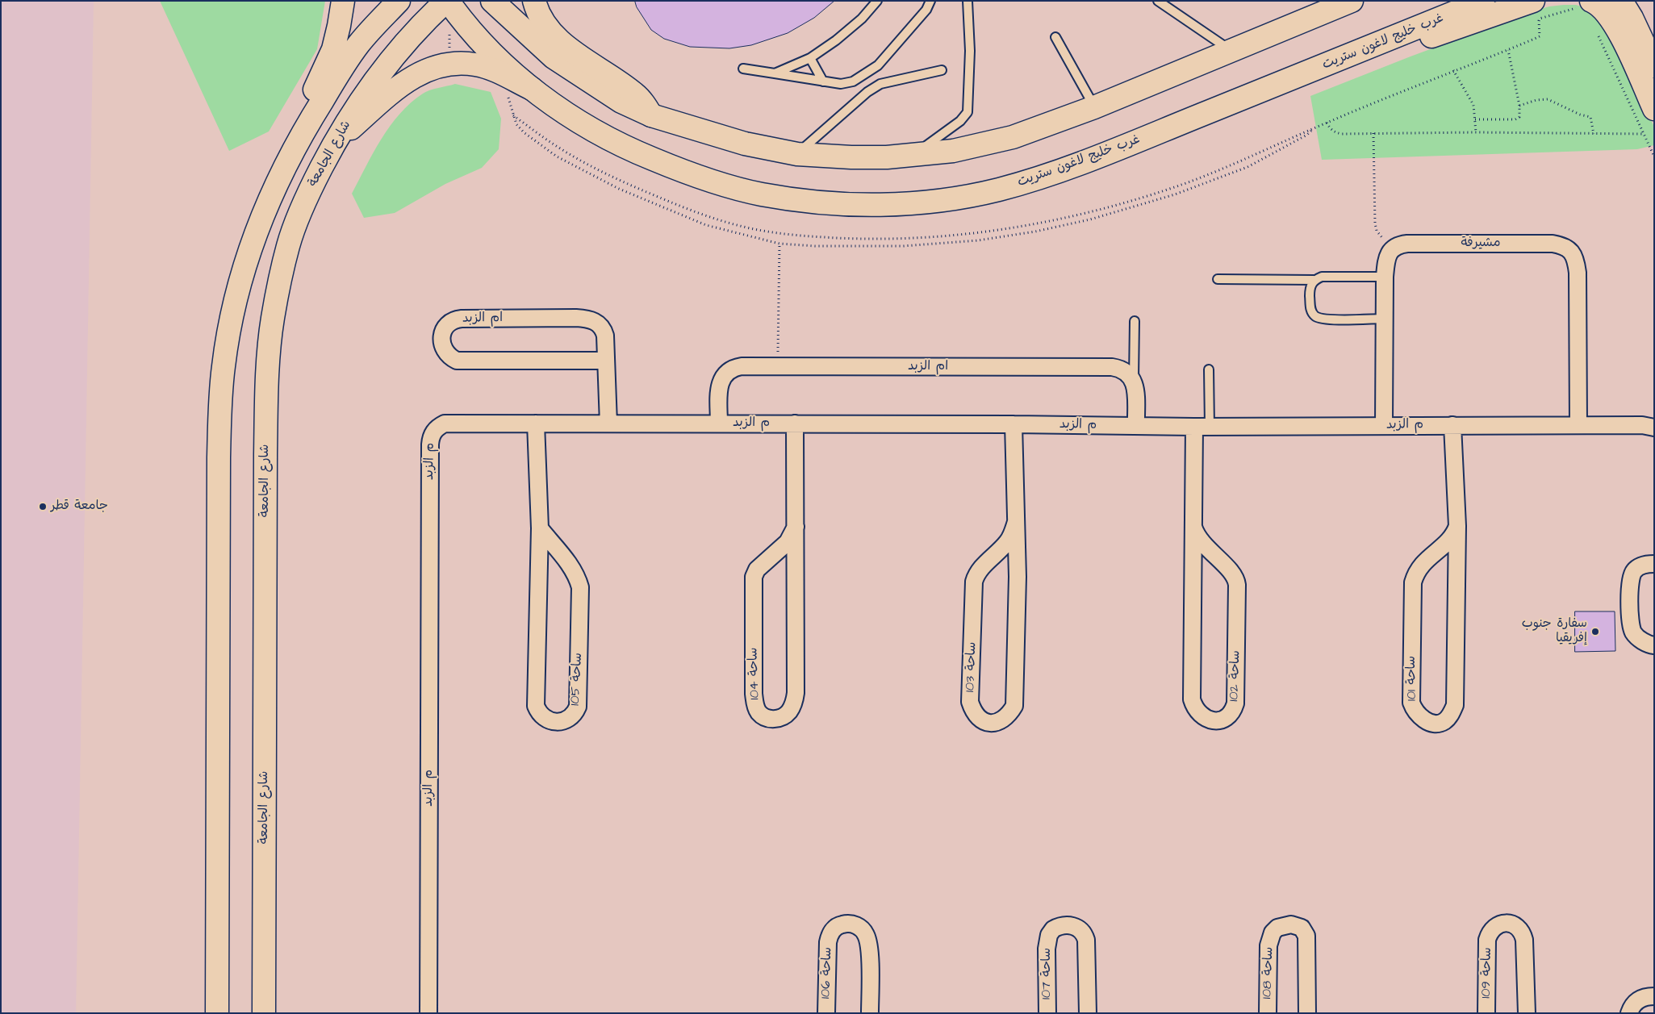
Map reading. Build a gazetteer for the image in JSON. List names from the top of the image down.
{
  "streets": {
    "main road": ["غرب خليج لاغون ستريت", "شارع الجامعة"],
    "street": [
      "مشيرفة",
      "ام الزبد",
      "م الزبد",
      "ساحة 103",
      "ساحة 104",
      "ساحة 102",
      "ساحة 101",
      "ساحة 105",
      "ساحة 106",
      "ساحة 108",
      "ساحة 109",
      "ساحة 107"
    ]
  },
  "crossings": [
    ["غرب خليج لاغون ستريت", "شارع الجامعة"],
    ["مشيرفة", "م الزبد"],
    ["ام الزبد", "م الزبد"],
    ["م الزبد", "ساحة 103"],
    ["م الزبد", "ساحة 104"],
    ["م الزبد", "ساحة 102"],
    ["م الزبد", "ساحة 101"],
    ["م الزبد", "ساحة 105"]
  ],
  "places": ["جامعة قطر", "سفارة جنوب إفريقيا"]
}
